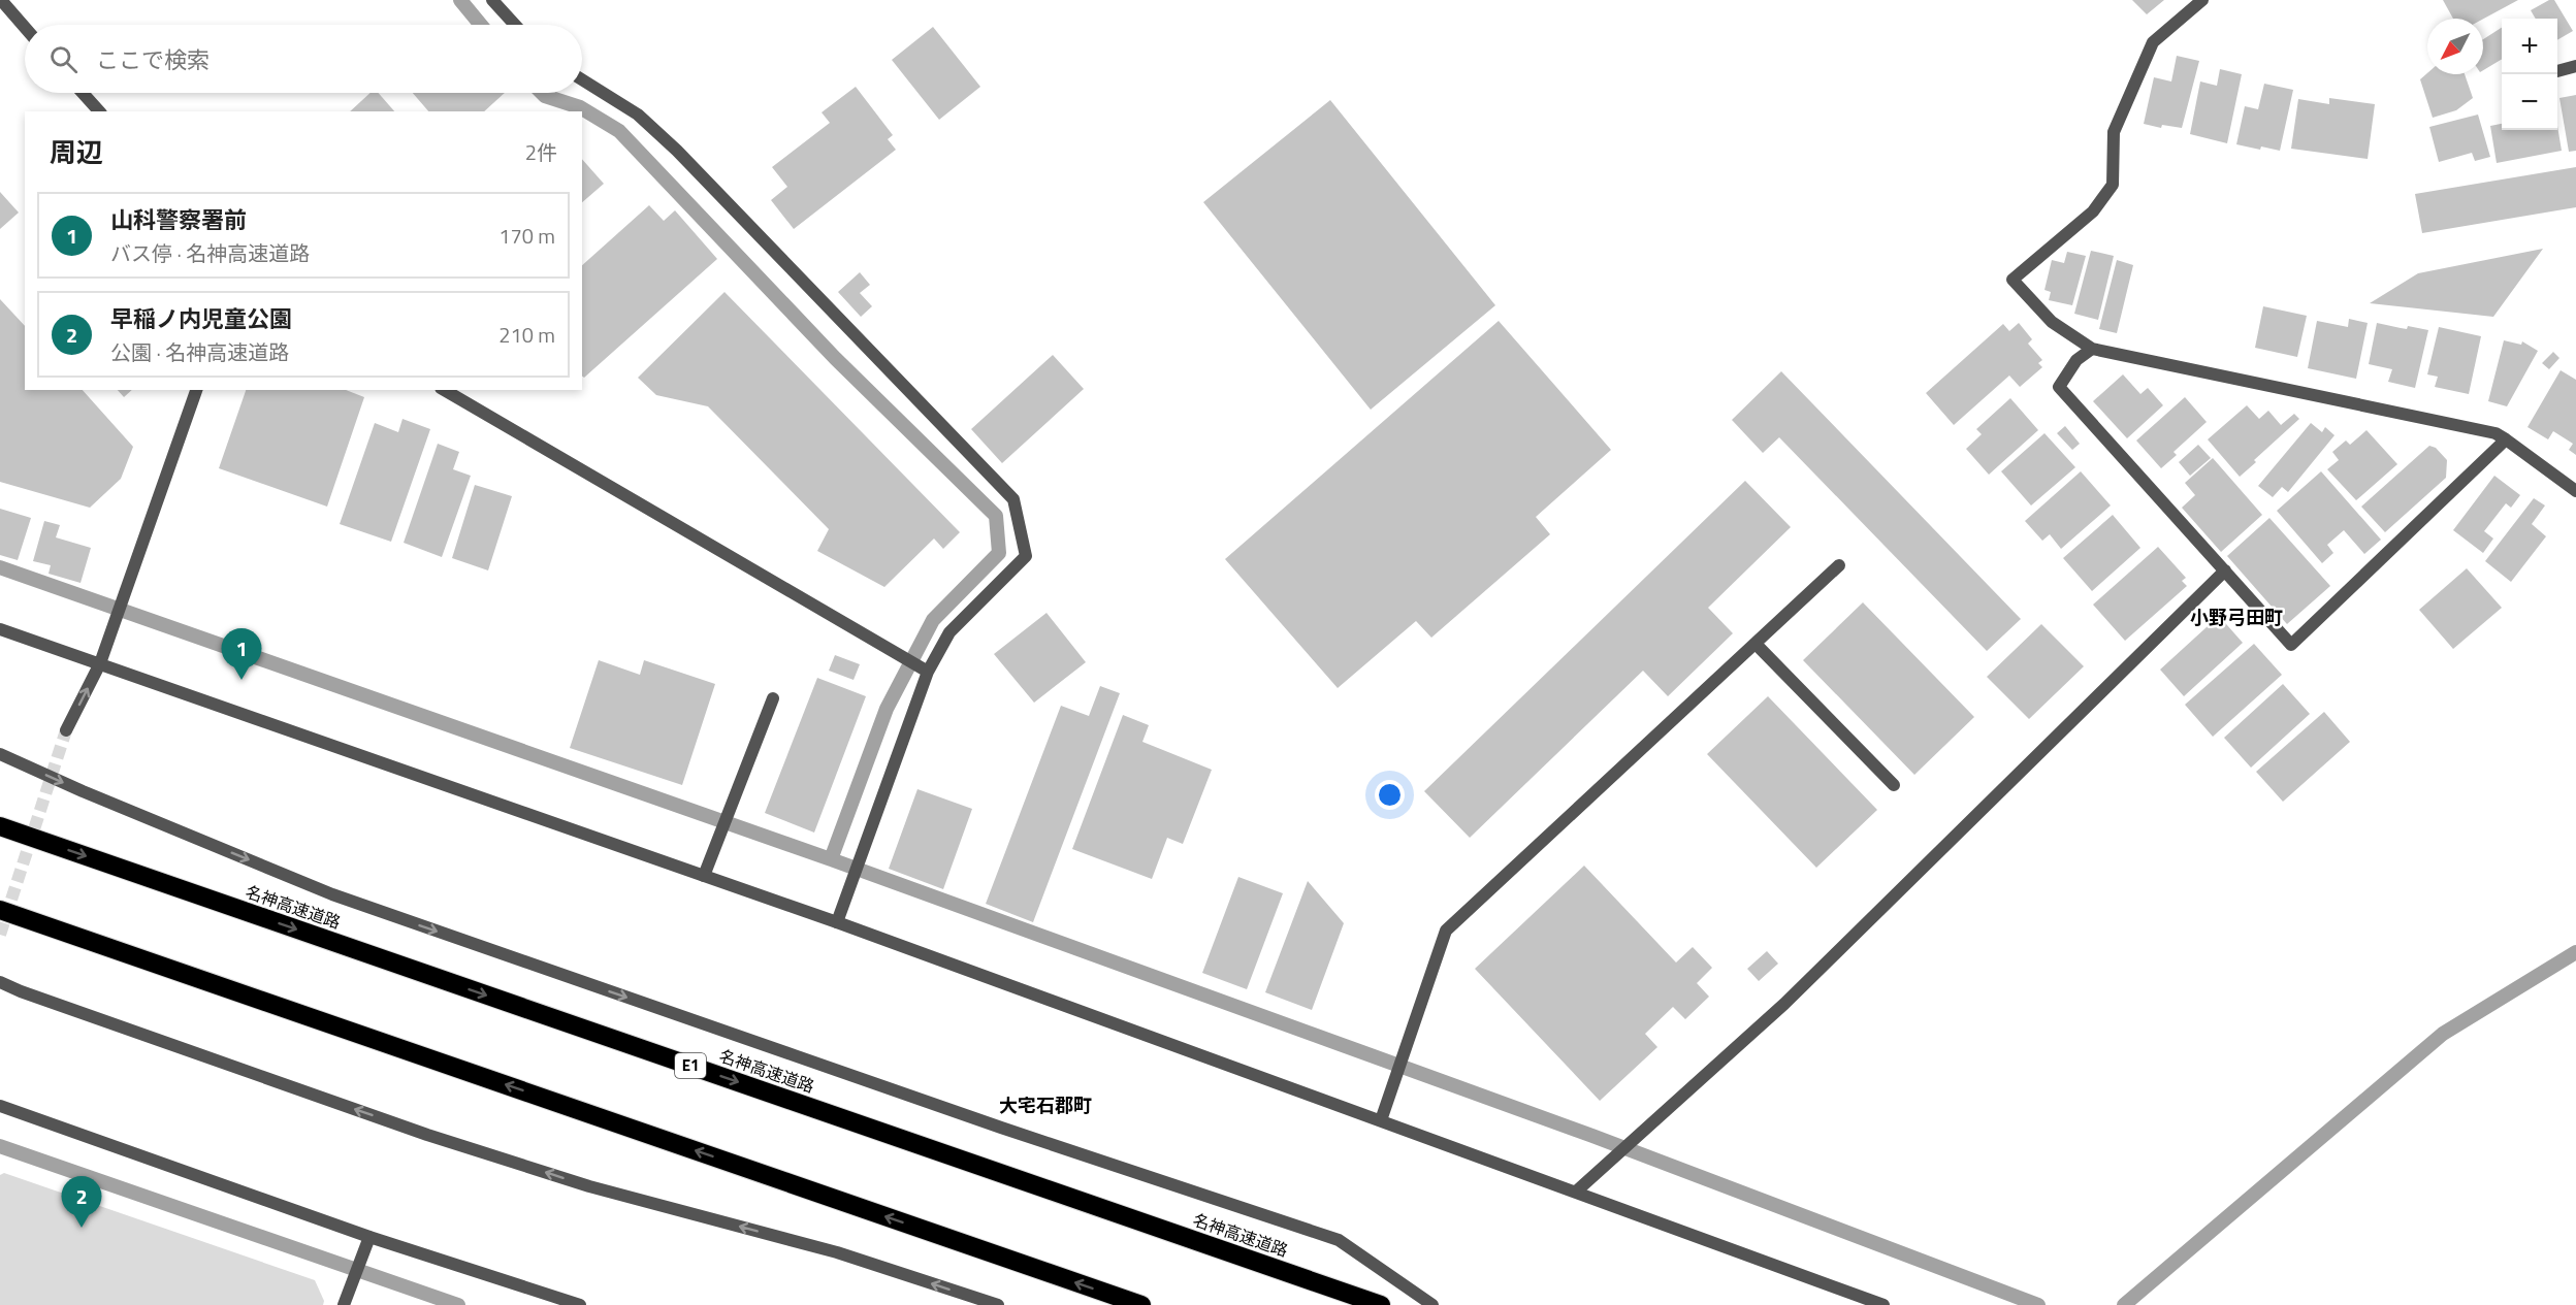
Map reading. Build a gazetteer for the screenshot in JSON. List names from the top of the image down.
{
  "streets": {
    "highway": ["名神高速道路", "E1"]
  },
  "districts": ["小野弓田町", "大宅石郡町"],
  "north": "bottom left",
  "page": {
    "map_buttons": ["+", "−"],
    "search": "ここで検索",
    "heading": ["周辺", "2件"],
    "list": [
      {
        "mark": "1",
        "name": "山科警察署前",
        "note": "バス停 · 名神高速道路",
        "value": "170 m"
      },
      {
        "mark": "2",
        "name": "早稲ノ内児童公園",
        "note": "公園 · 名神高速道路",
        "value": "210 m"
      }
    ],
    "pins": ["1", "2"]
  }
}
